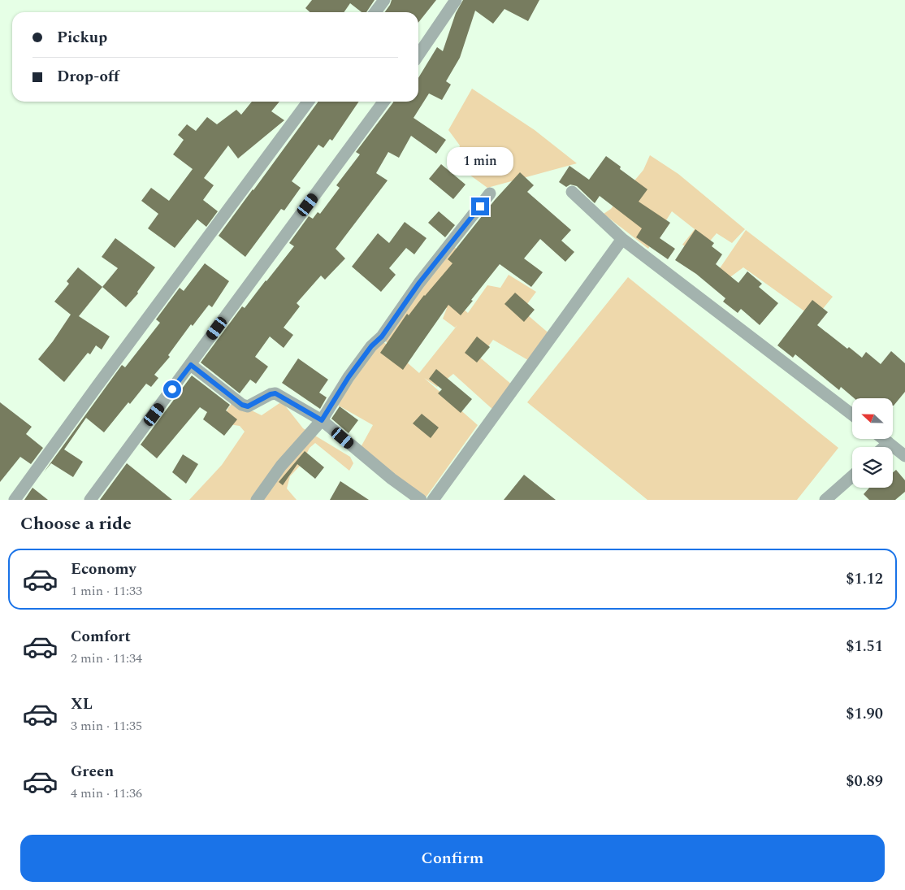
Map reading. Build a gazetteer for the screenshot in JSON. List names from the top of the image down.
{
  "north": "left",
  "page": {
    "banner": ["Pickup", "Drop-off"],
    "bubble": "1 min",
    "heading": "Choose a ride",
    "list": [
      {
        "name": "Economy",
        "note": "1 min · 11:33",
        "value": "$1.12"
      },
      {
        "name": "Comfort",
        "note": "2 min · 11:34",
        "value": "$1.51"
      },
      {
        "name": "XL",
        "note": "3 min · 11:35",
        "value": "$1.90"
      },
      {
        "name": "Green",
        "note": "4 min · 11:36",
        "value": "$0.89"
      }
    ],
    "buttons": "Confirm"
  }
}
